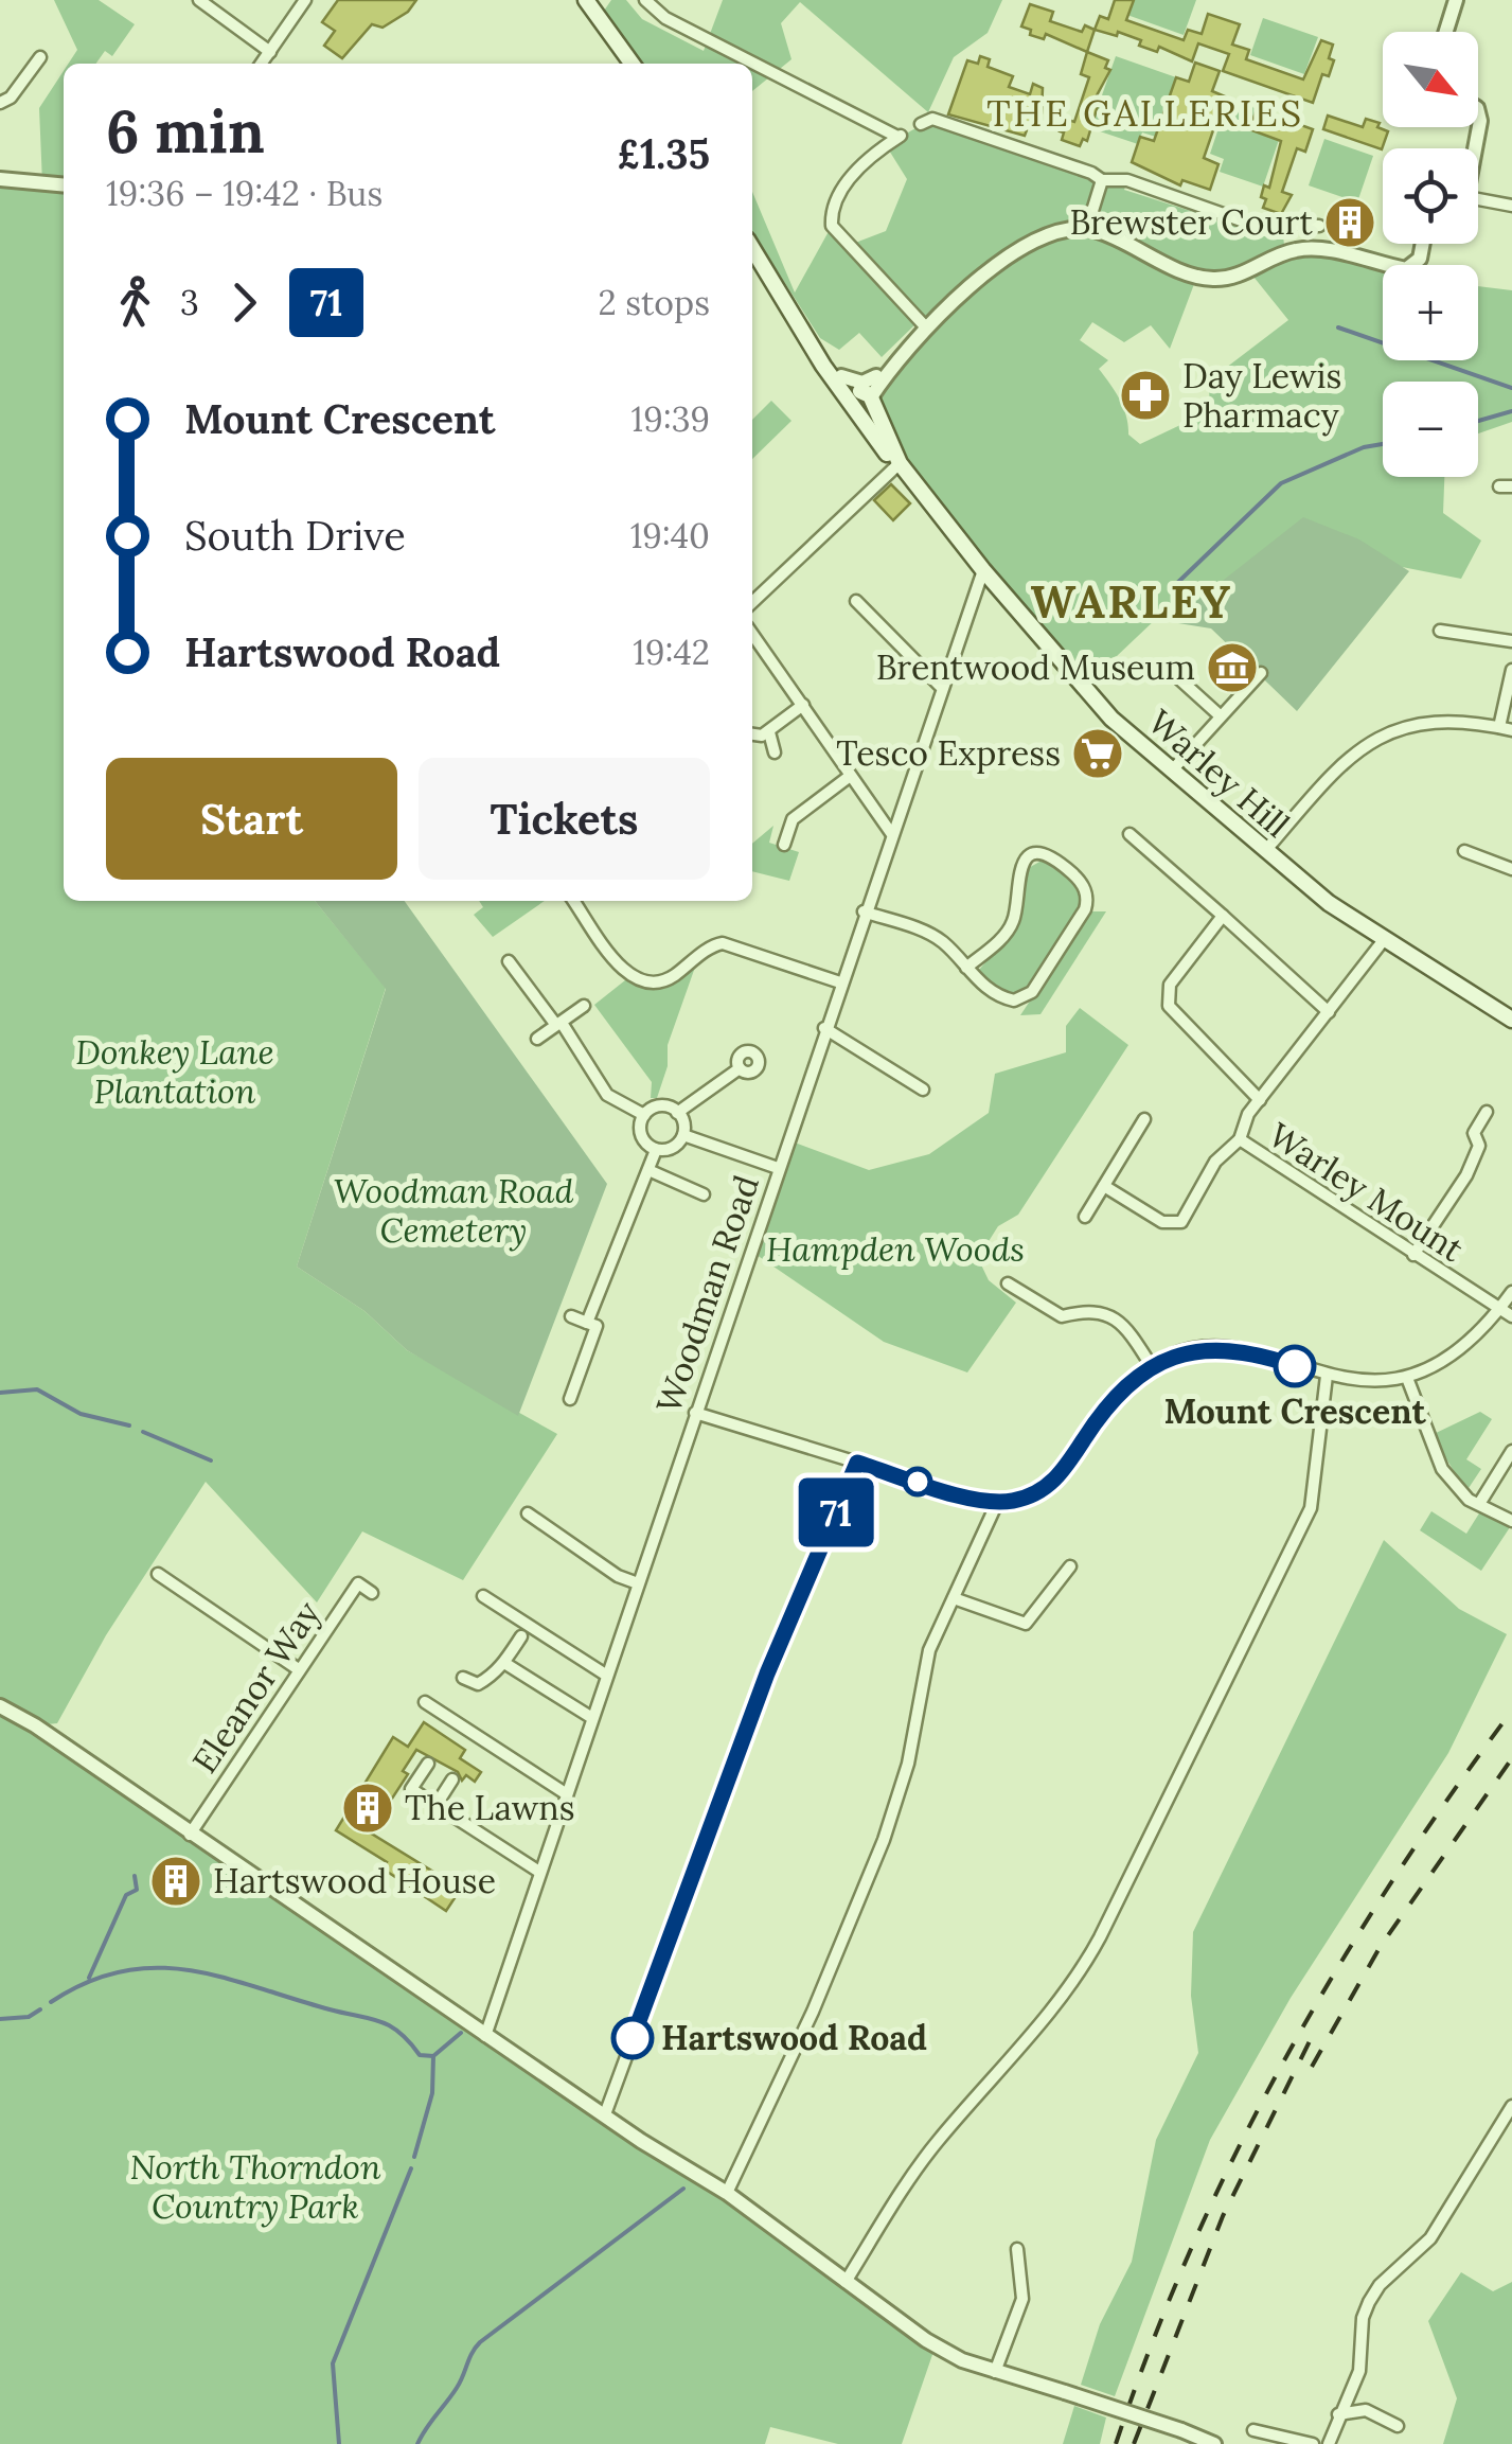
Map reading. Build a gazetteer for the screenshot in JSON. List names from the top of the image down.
{
  "streets": {
    "main road": ["Warley Hill"],
    "street": ["Warley Mount", "Woodman Road", "Eleanor Way"]
  },
  "crossings": [
    ["Warley Hill", "Warley Mount"],
    ["Warley Hill", "Woodman Road"]
  ],
  "districts": ["THE GALLERIES", "WARLEY"],
  "parks": [
    "Donkey Lane Plantation",
    "Woodman Road Cemetery",
    "Hampden Woods",
    "North Thorndon Country Park"
  ],
  "places": {
    "building": ["Brewster Court", "The Lawns", "Hartswood House"],
    "pharmacy": ["Day Lewis Pharmacy"],
    "museum": ["Brentwood Museum"],
    "supermarket": ["Tesco Express"],
    "other": ["Mount Crescent", "Hartswood Road"]
  },
  "lines": ["bus line 71"],
  "north": "bottom right",
  "page": {
    "on_map": "71",
    "map_buttons": ["+", "−"],
    "heading": ["6 min", "19:36 – 19:42 · Bus", "£1.35"],
    "legs": ["3", "71", "2 stops"],
    "list": [
      {
        "name": "Mount Crescent",
        "value": "19:39"
      },
      {
        "name": "South Drive",
        "value": "19:40"
      },
      {
        "name": "Hartswood Road",
        "value": "19:42"
      }
    ],
    "buttons": ["Start", "Tickets"]
  }
}
